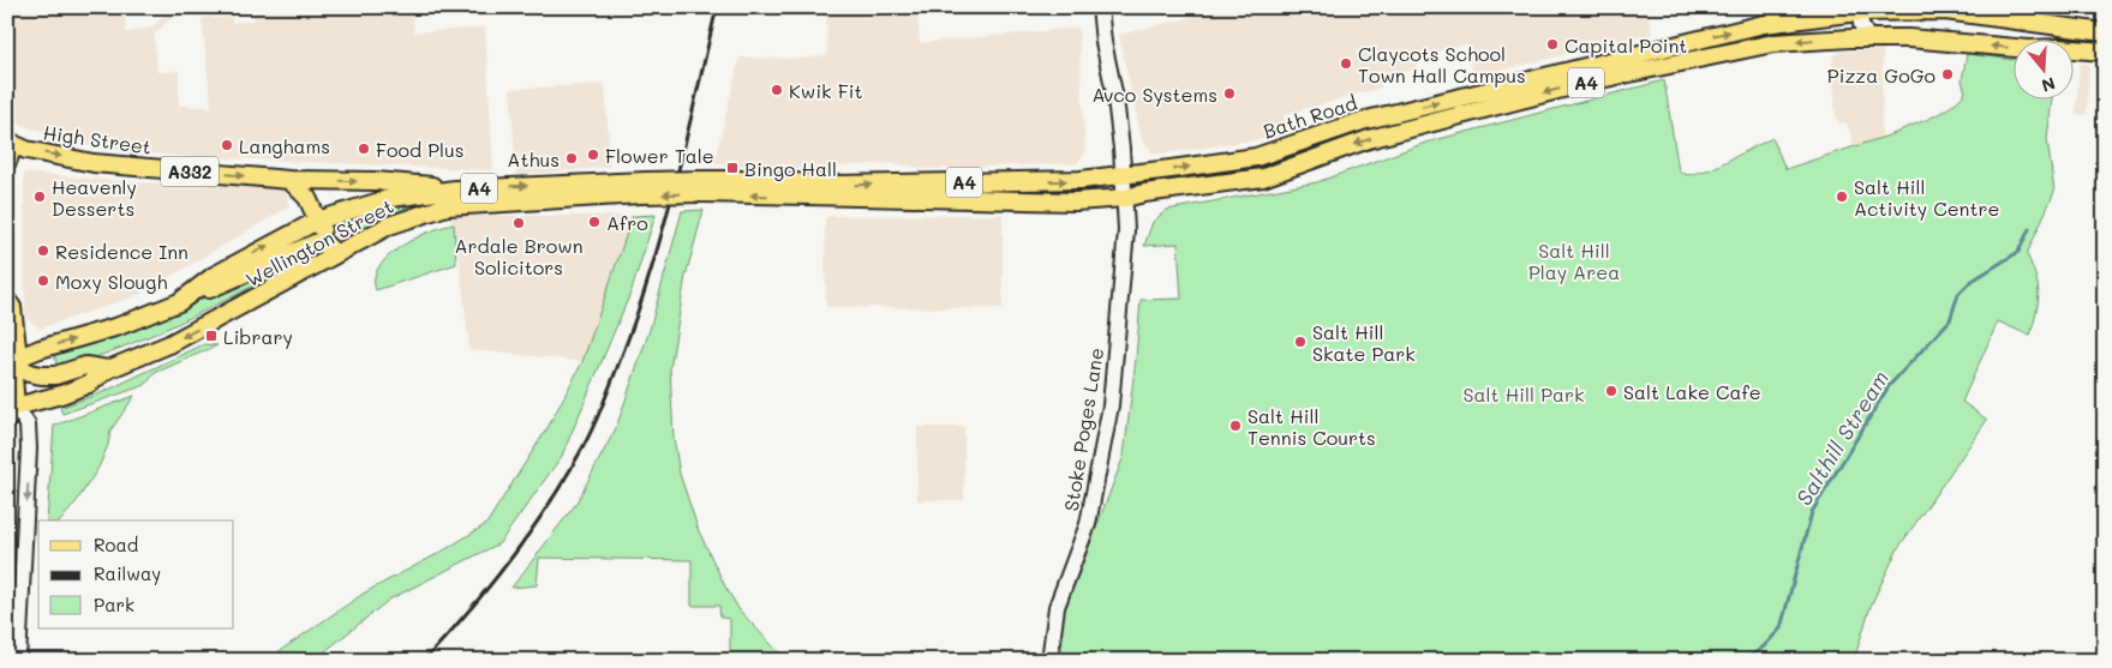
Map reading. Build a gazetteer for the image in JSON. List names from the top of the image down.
{
  "streets": {
    "main road": [
      "A4",
      "Bath Road",
      "High Street",
      "A332",
      "Wellington Street"
    ],
    "street": ["Stoke Poges Lane"]
  },
  "crossings": [
    ["Bath Road", "Wellington Street"],
    ["Bath Road", "Stoke Poges Lane"],
    ["High Street", "Wellington Street"]
  ],
  "one_way": ["High Street"],
  "water": ["Salthill Stream"],
  "parks": ["Salt Hill Play Area", "Salt Hill Park"],
  "places": {
    "other": [
      "Capital Point",
      "Claycots School Town Hall Campus",
      "Pizza GoGo",
      "Kwik Fit",
      "Avco Systems",
      "Langhams",
      "Food Plus",
      "Flower Tale",
      "Athus",
      "Heavenly Desserts",
      "Salt Hill Activity Centre",
      "Afro",
      "Ardale Brown Solicitors",
      "Residence Inn",
      "Moxy Slough",
      "Salt Hill Skate Park",
      "Salt Lake Cafe",
      "Salt Hill Tennis Courts"
    ],
    "transit": ["Bingo Hall", "Library"]
  },
  "legend": ["Road", "Railway", "Park"],
  "north": "bottom"
}
